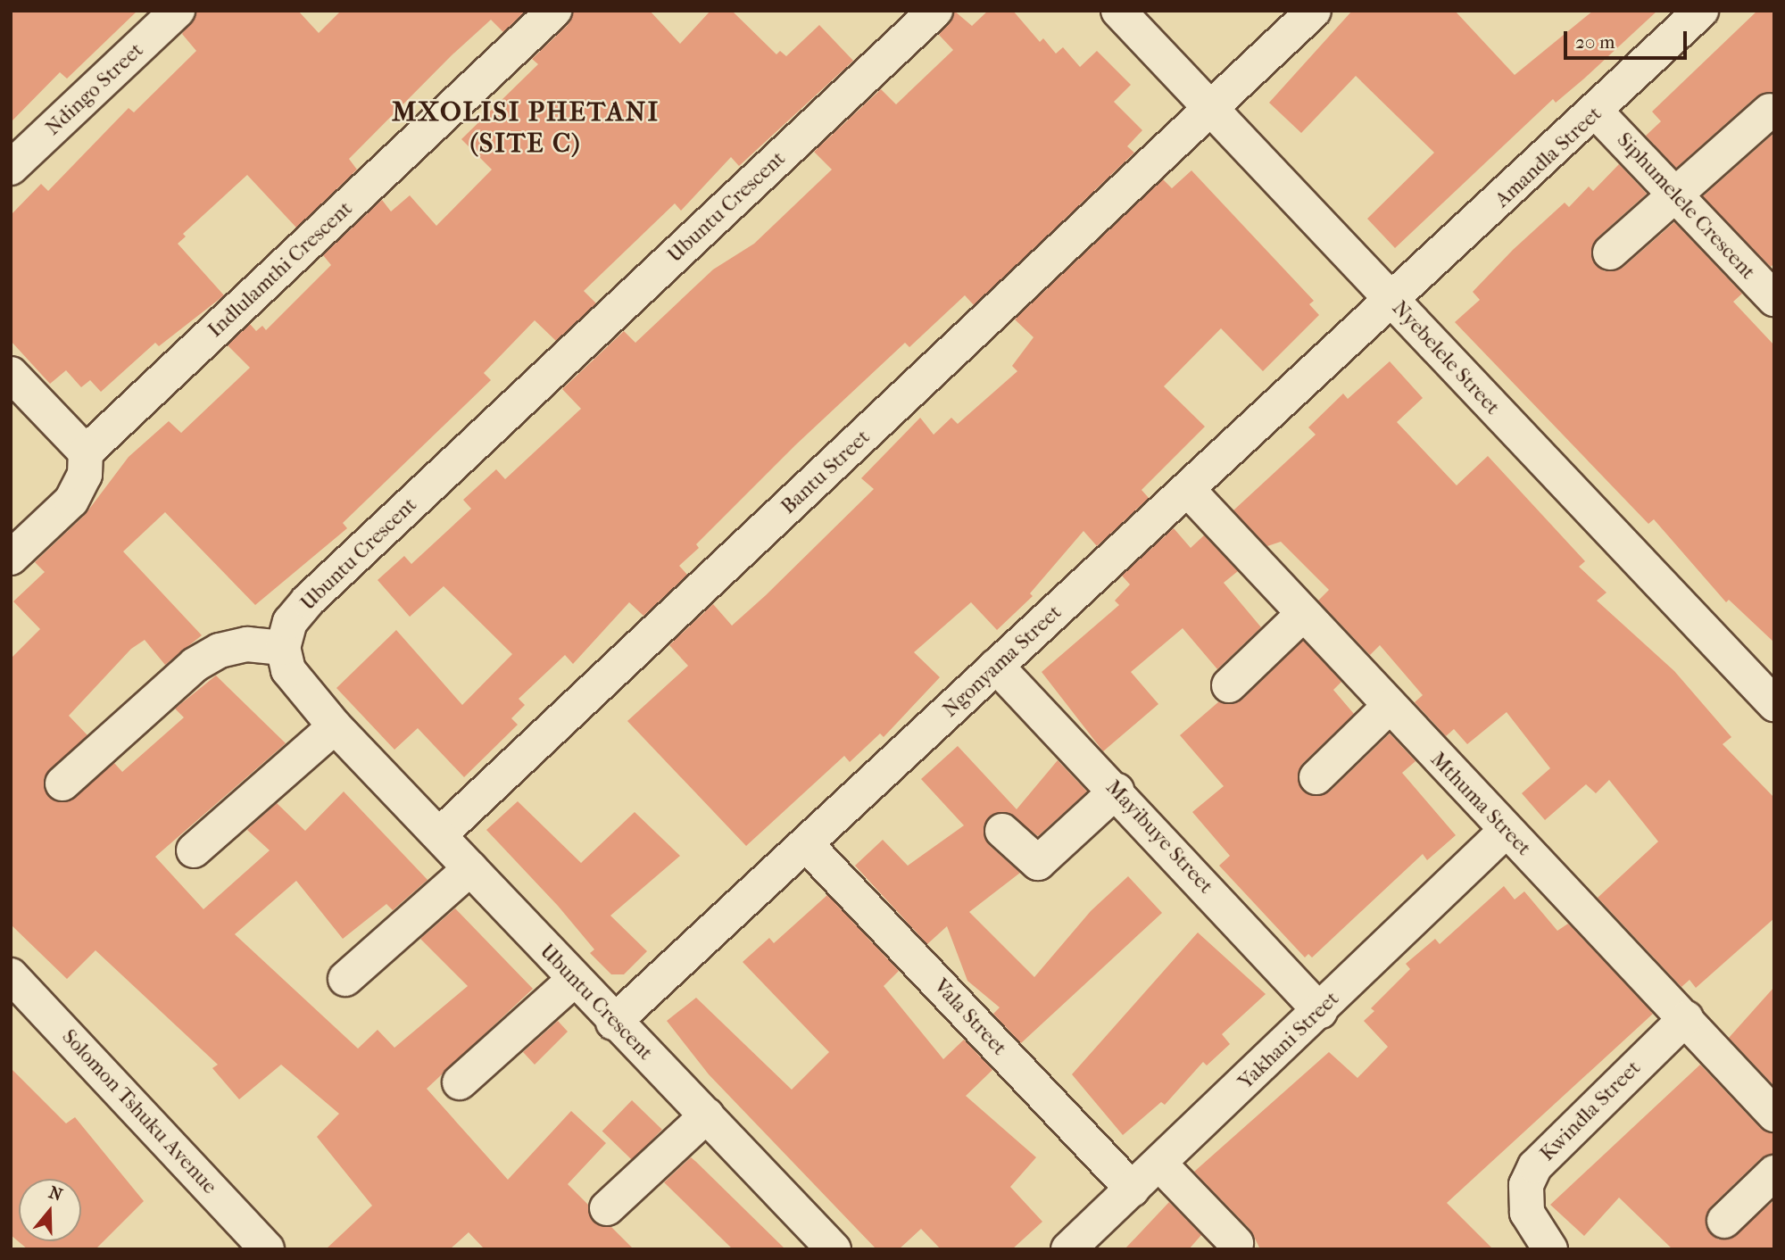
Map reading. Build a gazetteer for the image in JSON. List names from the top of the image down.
{
  "streets": {
    "street": [
      "Ndingo Street",
      "Amandla Street",
      "Siphumelele Crescent",
      "Ubuntu Crescent",
      "Indlulamthi Crescent",
      "Nyebelele Street",
      "Bantu Street",
      "Ngonyama Street",
      "Mthuma Street",
      "Mayibuye Street",
      "Vala Street",
      "Yakhani Street",
      "Kwindla Street",
      "Solomon Tshuku Avenue"
    ]
  },
  "crossings": [
    ["Amandla Street", "Siphumelele Crescent"],
    ["Amandla Street", "Nyebelele Street"],
    ["Amandla Street", "Ngonyama Street"],
    ["Ubuntu Crescent", "Bantu Street"],
    ["Ubuntu Crescent", "Ngonyama Street"],
    ["Nyebelele Street", "Bantu Street"],
    ["Nyebelele Street", "Ngonyama Street"],
    ["Ngonyama Street", "Mthuma Street"],
    ["Ngonyama Street", "Mayibuye Street"],
    ["Ngonyama Street", "Vala Street"],
    ["Mthuma Street", "Yakhani Street"],
    ["Mthuma Street", "Kwindla Street"],
    ["Mayibuye Street", "Yakhani Street"],
    ["Vala Street", "Yakhani Street"]
  ],
  "districts": ["MXOLISI PHETANI (SITE C)"],
  "scale_bar": "20 m",
  "north": "top"
}
